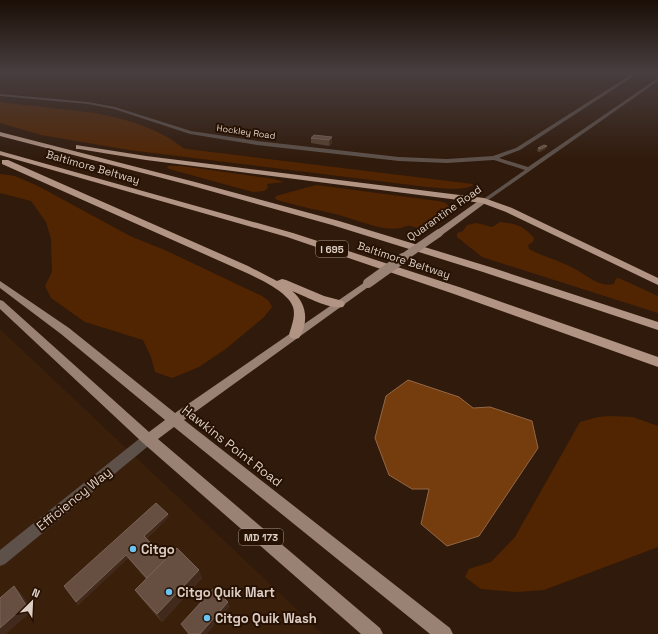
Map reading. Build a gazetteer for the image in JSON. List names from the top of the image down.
{
  "streets": {
    "highway": ["Baltimore Beltway", "I 695"],
    "main road": ["Quarantine Road", "Hawkins Point Road", "MD 173"],
    "street": ["Hockley Road", "Efficiency Way"]
  },
  "crossings": [
    ["Hockley Road", "Quarantine Road"],
    ["Quarantine Road", "Hawkins Point Road"],
    ["Quarantine Road", "Efficiency Way"],
    ["Quarantine Road", "MD 173"],
    ["Efficiency Way", "MD 173"]
  ],
  "places": ["Citgo", "Citgo Quik Mart", "Citgo Quik Wash"],
  "north": "top right"
}
